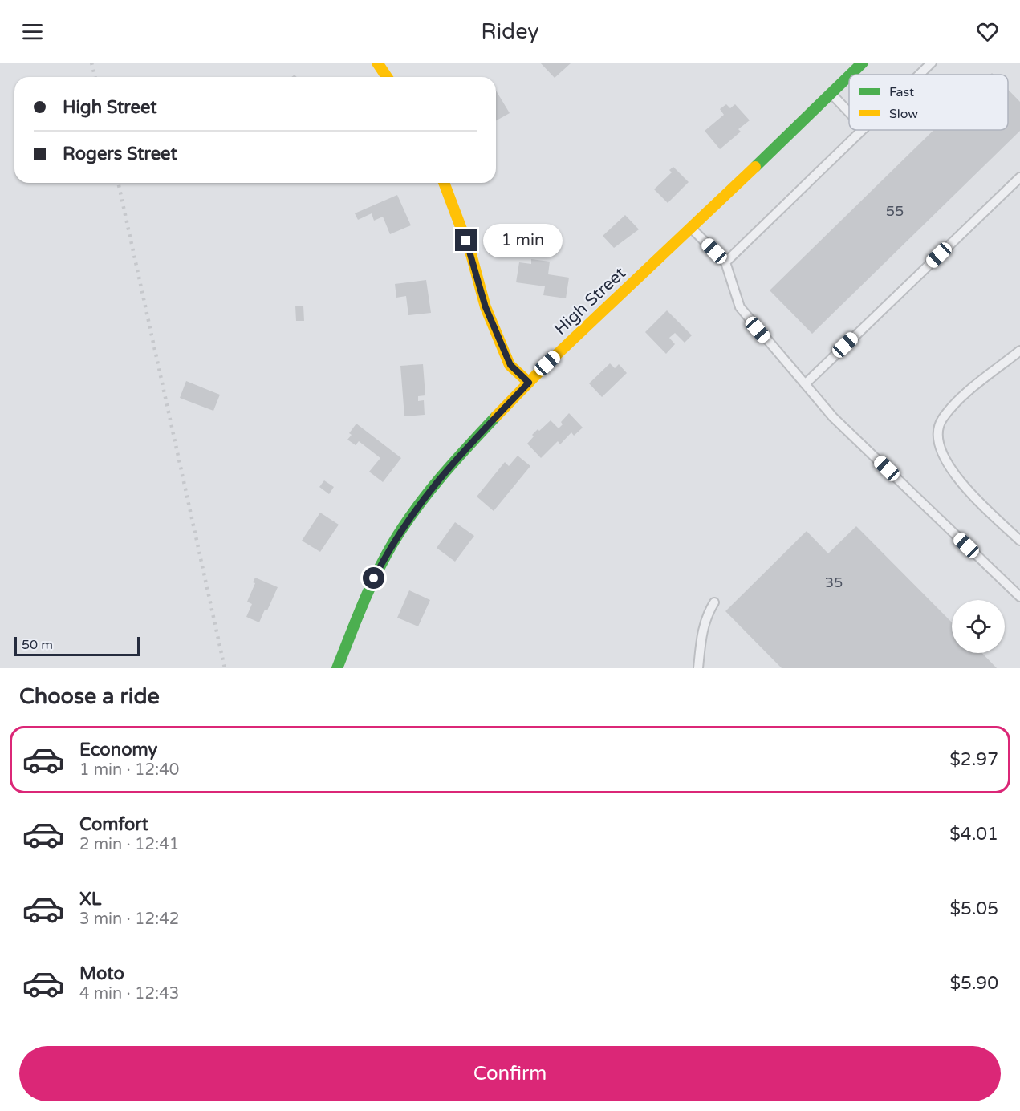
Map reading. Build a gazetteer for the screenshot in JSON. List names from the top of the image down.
{
  "streets": {
    "main road": ["High Street"]
  },
  "house_numbers": ["55", "35"],
  "legend": ["Fast", "Slow"],
  "scale_bar": "50 m",
  "page": {
    "header": "Ridey",
    "banner": ["High Street", "Rogers Street"],
    "bubble": "1 min",
    "scale": "50 m",
    "heading": "Choose a ride",
    "list": [
      {
        "name": "Economy",
        "note": "1 min · 12:40",
        "value": "$2.97"
      },
      {
        "name": "Comfort",
        "note": "2 min · 12:41",
        "value": "$4.01"
      },
      {
        "name": "XL",
        "note": "3 min · 12:42",
        "value": "$5.05"
      },
      {
        "name": "Moto",
        "note": "4 min · 12:43",
        "value": "$5.90"
      }
    ],
    "buttons": "Confirm"
  }
}
